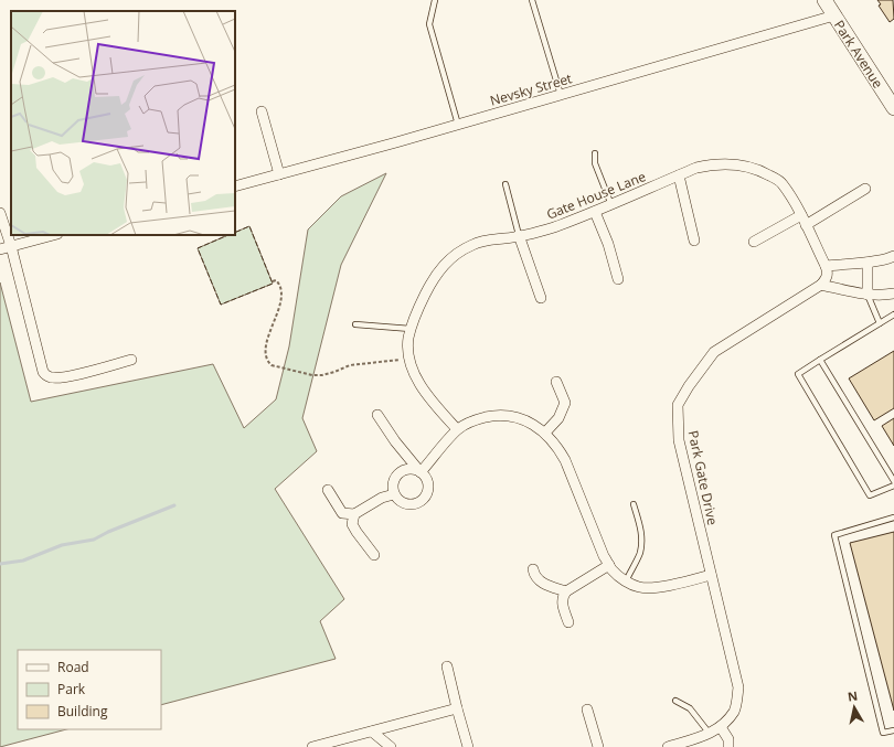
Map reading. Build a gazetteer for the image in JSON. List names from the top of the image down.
{
  "streets": {
    "street": [
      "Park Avenue",
      "Nevsky Street",
      "Gate House Lane",
      "Park Gate Drive"
    ]
  },
  "crossings": [
    ["Park Avenue", "Nevsky Street"]
  ],
  "legend": ["Road", "Park", "Building"],
  "north": "top"
}
